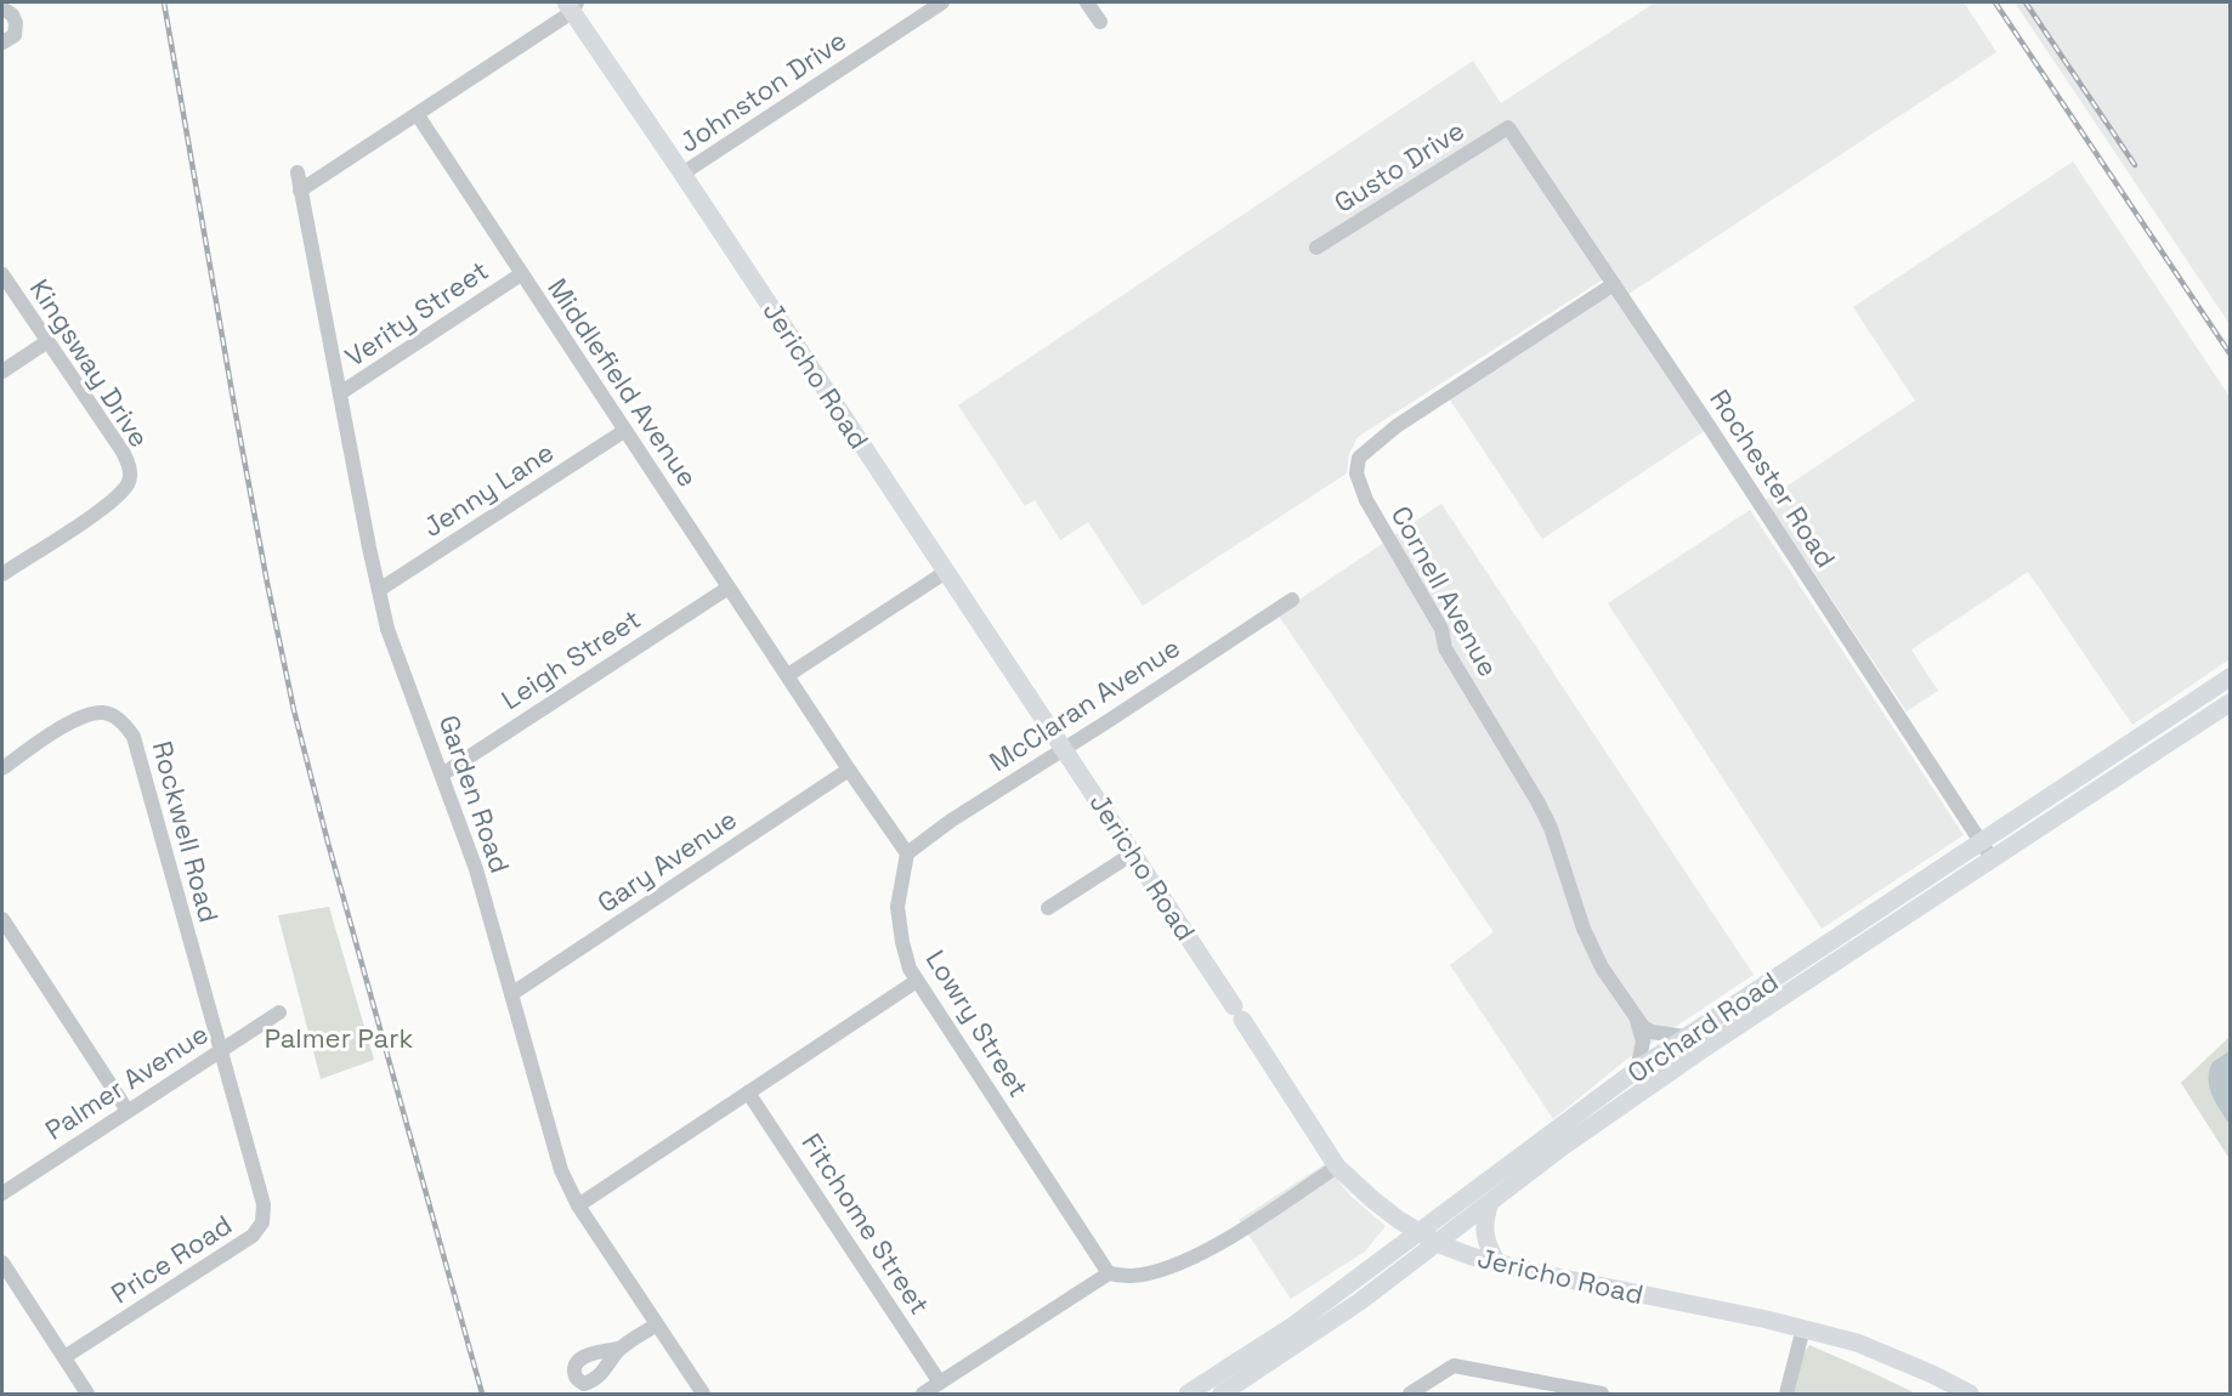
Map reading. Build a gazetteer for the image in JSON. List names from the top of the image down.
{
  "streets": {
    "main road": ["Jericho Road", "Orchard Road"],
    "street": [
      "Johnston Drive",
      "Gusto Drive",
      "Verity Street",
      "Kingsway Drive",
      "Middlefield Avenue",
      "Rochester Road",
      "Jenny Lane",
      "Cornell Avenue",
      "Leigh Street",
      "McClaran Avenue",
      "Garden Road",
      "Rockwell Road",
      "Gary Avenue",
      "Lowry Street",
      "Palmer Avenue",
      "Fitchome Street",
      "Price Road"
    ]
  },
  "crossings": [
    ["Johnston Drive", "Jericho Road"],
    ["Gusto Drive", "Rochester Road"],
    ["Verity Street", "Middlefield Avenue"],
    ["Verity Street", "Garden Road"],
    ["Jericho Road", "McClaran Avenue"],
    ["Jericho Road", "Orchard Road"],
    ["Middlefield Avenue", "Jenny Lane"],
    ["Middlefield Avenue", "Leigh Street"],
    ["Rochester Road", "Cornell Avenue"],
    ["Rochester Road", "Orchard Road"],
    ["Jenny Lane", "Garden Road"],
    ["Cornell Avenue", "Orchard Road"],
    ["Leigh Street", "Garden Road"],
    ["McClaran Avenue", "Lowry Street"],
    ["Garden Road", "Gary Avenue"],
    ["Rockwell Road", "Palmer Avenue"],
    ["Rockwell Road", "Price Road"],
    ["Palmer Avenue", "Price Road"]
  ],
  "parks": ["Palmer Park"]
}
